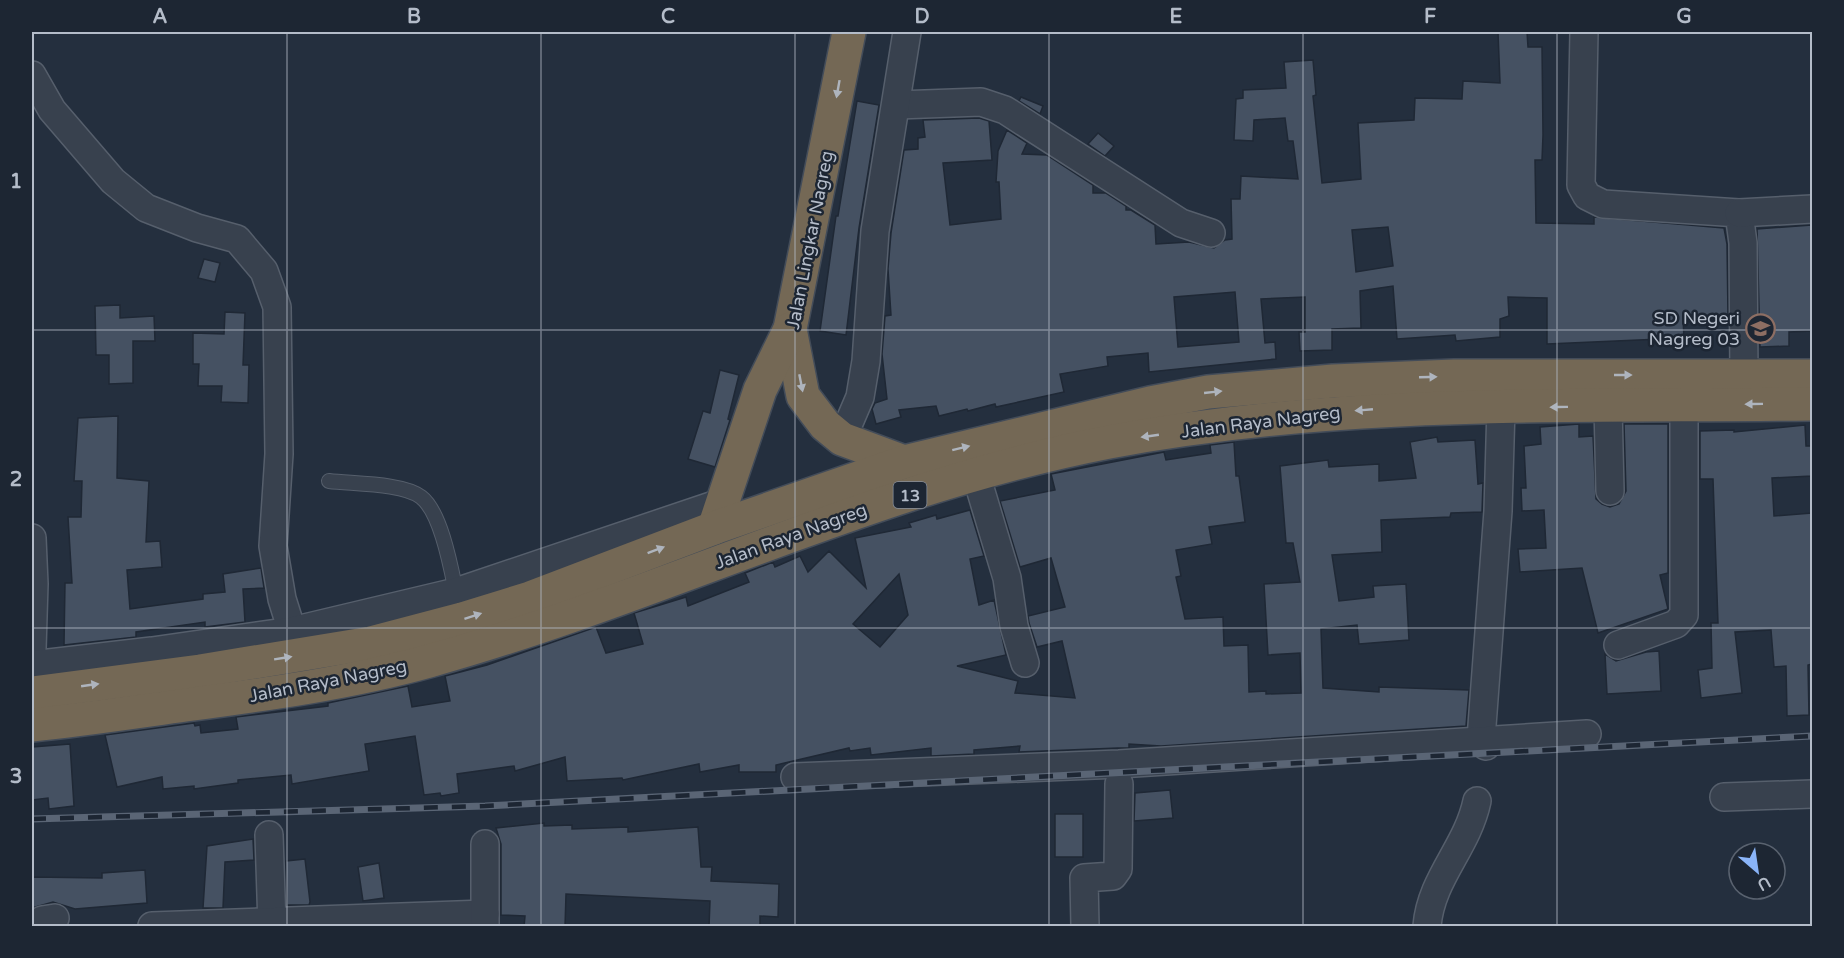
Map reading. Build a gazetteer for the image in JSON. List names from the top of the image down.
{
  "streets": {
    "highway": ["Jalan Lingkar Nagreg", "Jalan Raya Nagreg", "13"]
  },
  "crossings": [
    ["Jalan Lingkar Nagreg", "Jalan Raya Nagreg"]
  ],
  "places": {
    "school or university": ["SD Negeri Nagreg 03"]
  },
  "north": "bottom right",
  "grid": {
    "columns": [
      "A",
      "B",
      "C",
      "D",
      "E",
      "F",
      "G"
    ],
    "rows": ["1", "2", "3"]
  }
}
